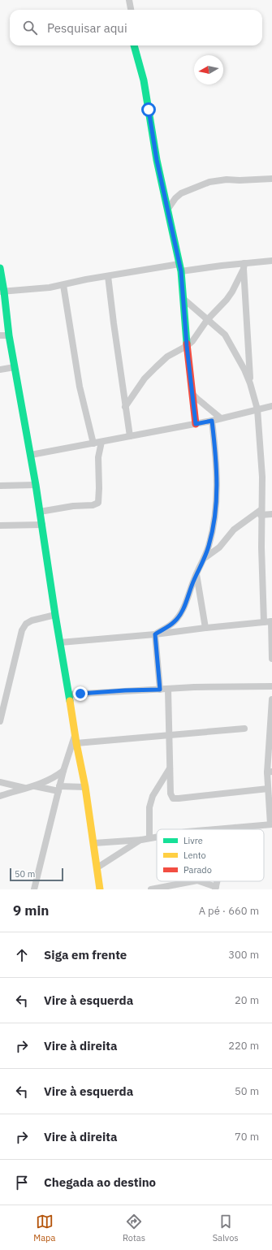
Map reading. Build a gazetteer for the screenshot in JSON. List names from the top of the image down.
{
  "legend": ["Livre", "Lento", "Parado"],
  "scale_bar": "50 m",
  "north": "left",
  "page": {
    "search": "Pesquisar aqui",
    "scale": "50 m",
    "heading": ["9 min", "A pé · 660 m"],
    "list": [
      ["Siga em frente", "300 m"],
      ["Vire à esquerda", "20 m"],
      ["Vire à direita", "220 m"],
      ["Vire à esquerda", "50 m"],
      ["Vire à direita", "70 m"],
      "Chegada ao destino"
    ],
    "nav": ["Mapa", "Rotas", "Salvos"]
  }
}
